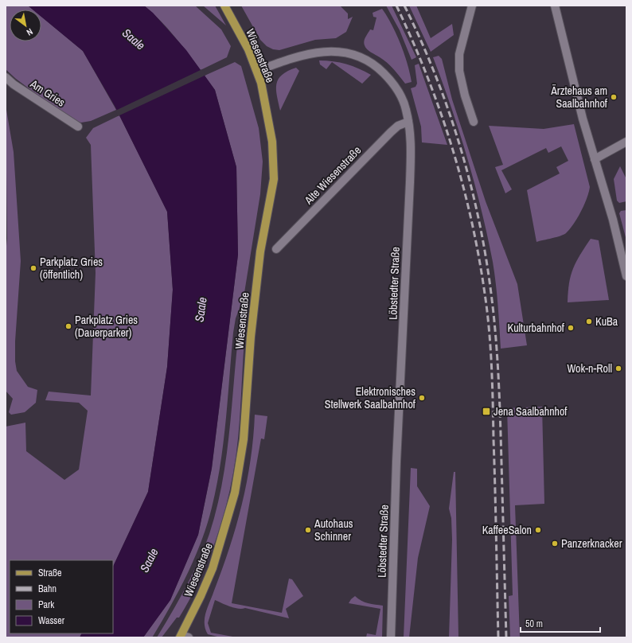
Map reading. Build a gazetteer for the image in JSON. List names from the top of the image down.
{
  "streets": {
    "main road": ["Wiesenstraße"],
    "street": ["Am Gries", "Alte Wiesenstraße", "Löbstedter Straße"]
  },
  "crossings": [
    ["Wiesenstraße", "Löbstedter Straße"],
    ["Alte Wiesenstraße", "Löbstedter Straße"]
  ],
  "water": ["Saale"],
  "places": {
    "other": [
      "Ärztehaus am Saalbahnhof",
      "Parkplatz Gries (öffentlich)",
      "KuBa",
      "Parkplatz Gries (Dauerparker)",
      "Kulturbahnhof",
      "Wok-n-Roll",
      "Elektronisches Stellwerk Saalbahnhof",
      "Autohaus Schinner",
      "KaffeeSalon",
      "Panzerknacker"
    ],
    "transit": ["Jena Saalbahnhof"]
  },
  "legend": [
    "Straße",
    "Bahn",
    "Park",
    "Wasser"
  ],
  "scale_bar": "50 m",
  "north": "bottom right"
}
